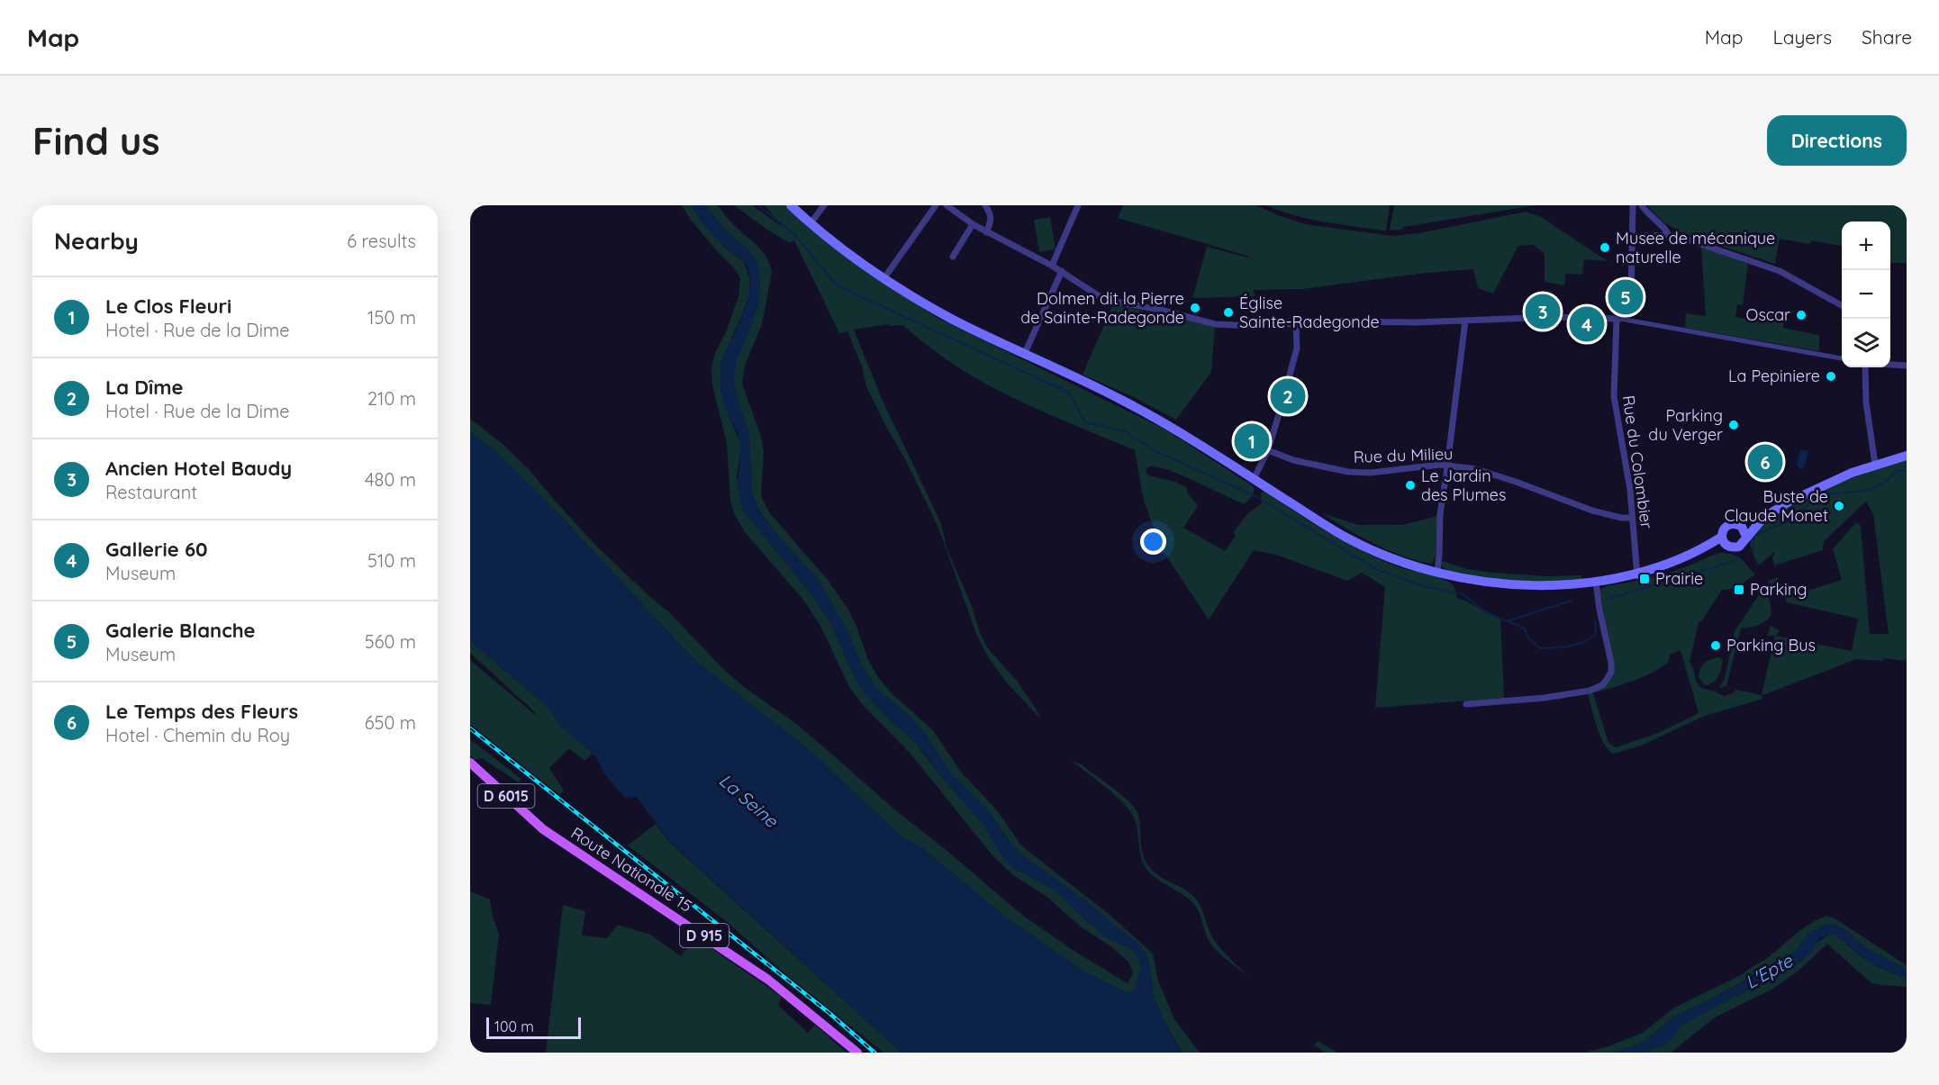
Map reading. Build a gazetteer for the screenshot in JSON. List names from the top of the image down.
{
  "streets": {
    "main road": ["D 6015", "Route Nationale 15", "D 915"],
    "street": ["Rue du Milieu", "Rue du Colombier"]
  },
  "crossings": [
    ["Rue du Milieu", "Rue du Colombier"],
    ["D 6015", "Route Nationale 15"]
  ],
  "water": ["La Seine", "L'Epte"],
  "places": {
    "other": [
      "Musee de mécanique naturelle",
      "Dolmen dit la Pierre de Sainte-Radegonde",
      "Église Sainte-Radegonde",
      "Oscar",
      "La Pepiniere",
      "Parking du Verger",
      "Le Jardin des Plumes",
      "Buste de Claude Monet",
      "Parking Bus"
    ],
    "transit": ["Prairie", "Parking"]
  },
  "scale_bar": "100 m",
  "page": {
    "header": "Map",
    "nav": ["Map", "Layers", "Share"],
    "buttons": "Directions",
    "title": "Find us",
    "heading": ["Nearby", "6 results"],
    "map_buttons": ["+", "−"],
    "list": [
      {
        "mark": "1",
        "name": "Le Clos Fleuri",
        "note": "Hotel · Rue de la Dime",
        "value": "150 m"
      },
      {
        "mark": "2",
        "name": "La Dîme",
        "note": "Hotel · Rue de la Dime",
        "value": "210 m"
      },
      {
        "mark": "3",
        "name": "Ancien Hotel Baudy",
        "note": "Restaurant",
        "value": "480 m"
      },
      {
        "mark": "4",
        "name": "Gallerie 60",
        "note": "Museum",
        "value": "510 m"
      },
      {
        "mark": "5",
        "name": "Galerie Blanche",
        "note": "Museum",
        "value": "560 m"
      },
      {
        "mark": "6",
        "name": "Le Temps des Fleurs",
        "note": "Hotel · Chemin du Roy",
        "value": "650 m"
      }
    ],
    "pins": [
      "5",
      "3",
      "4",
      "2",
      "1",
      "6"
    ],
    "scale": "100 m"
  }
}
